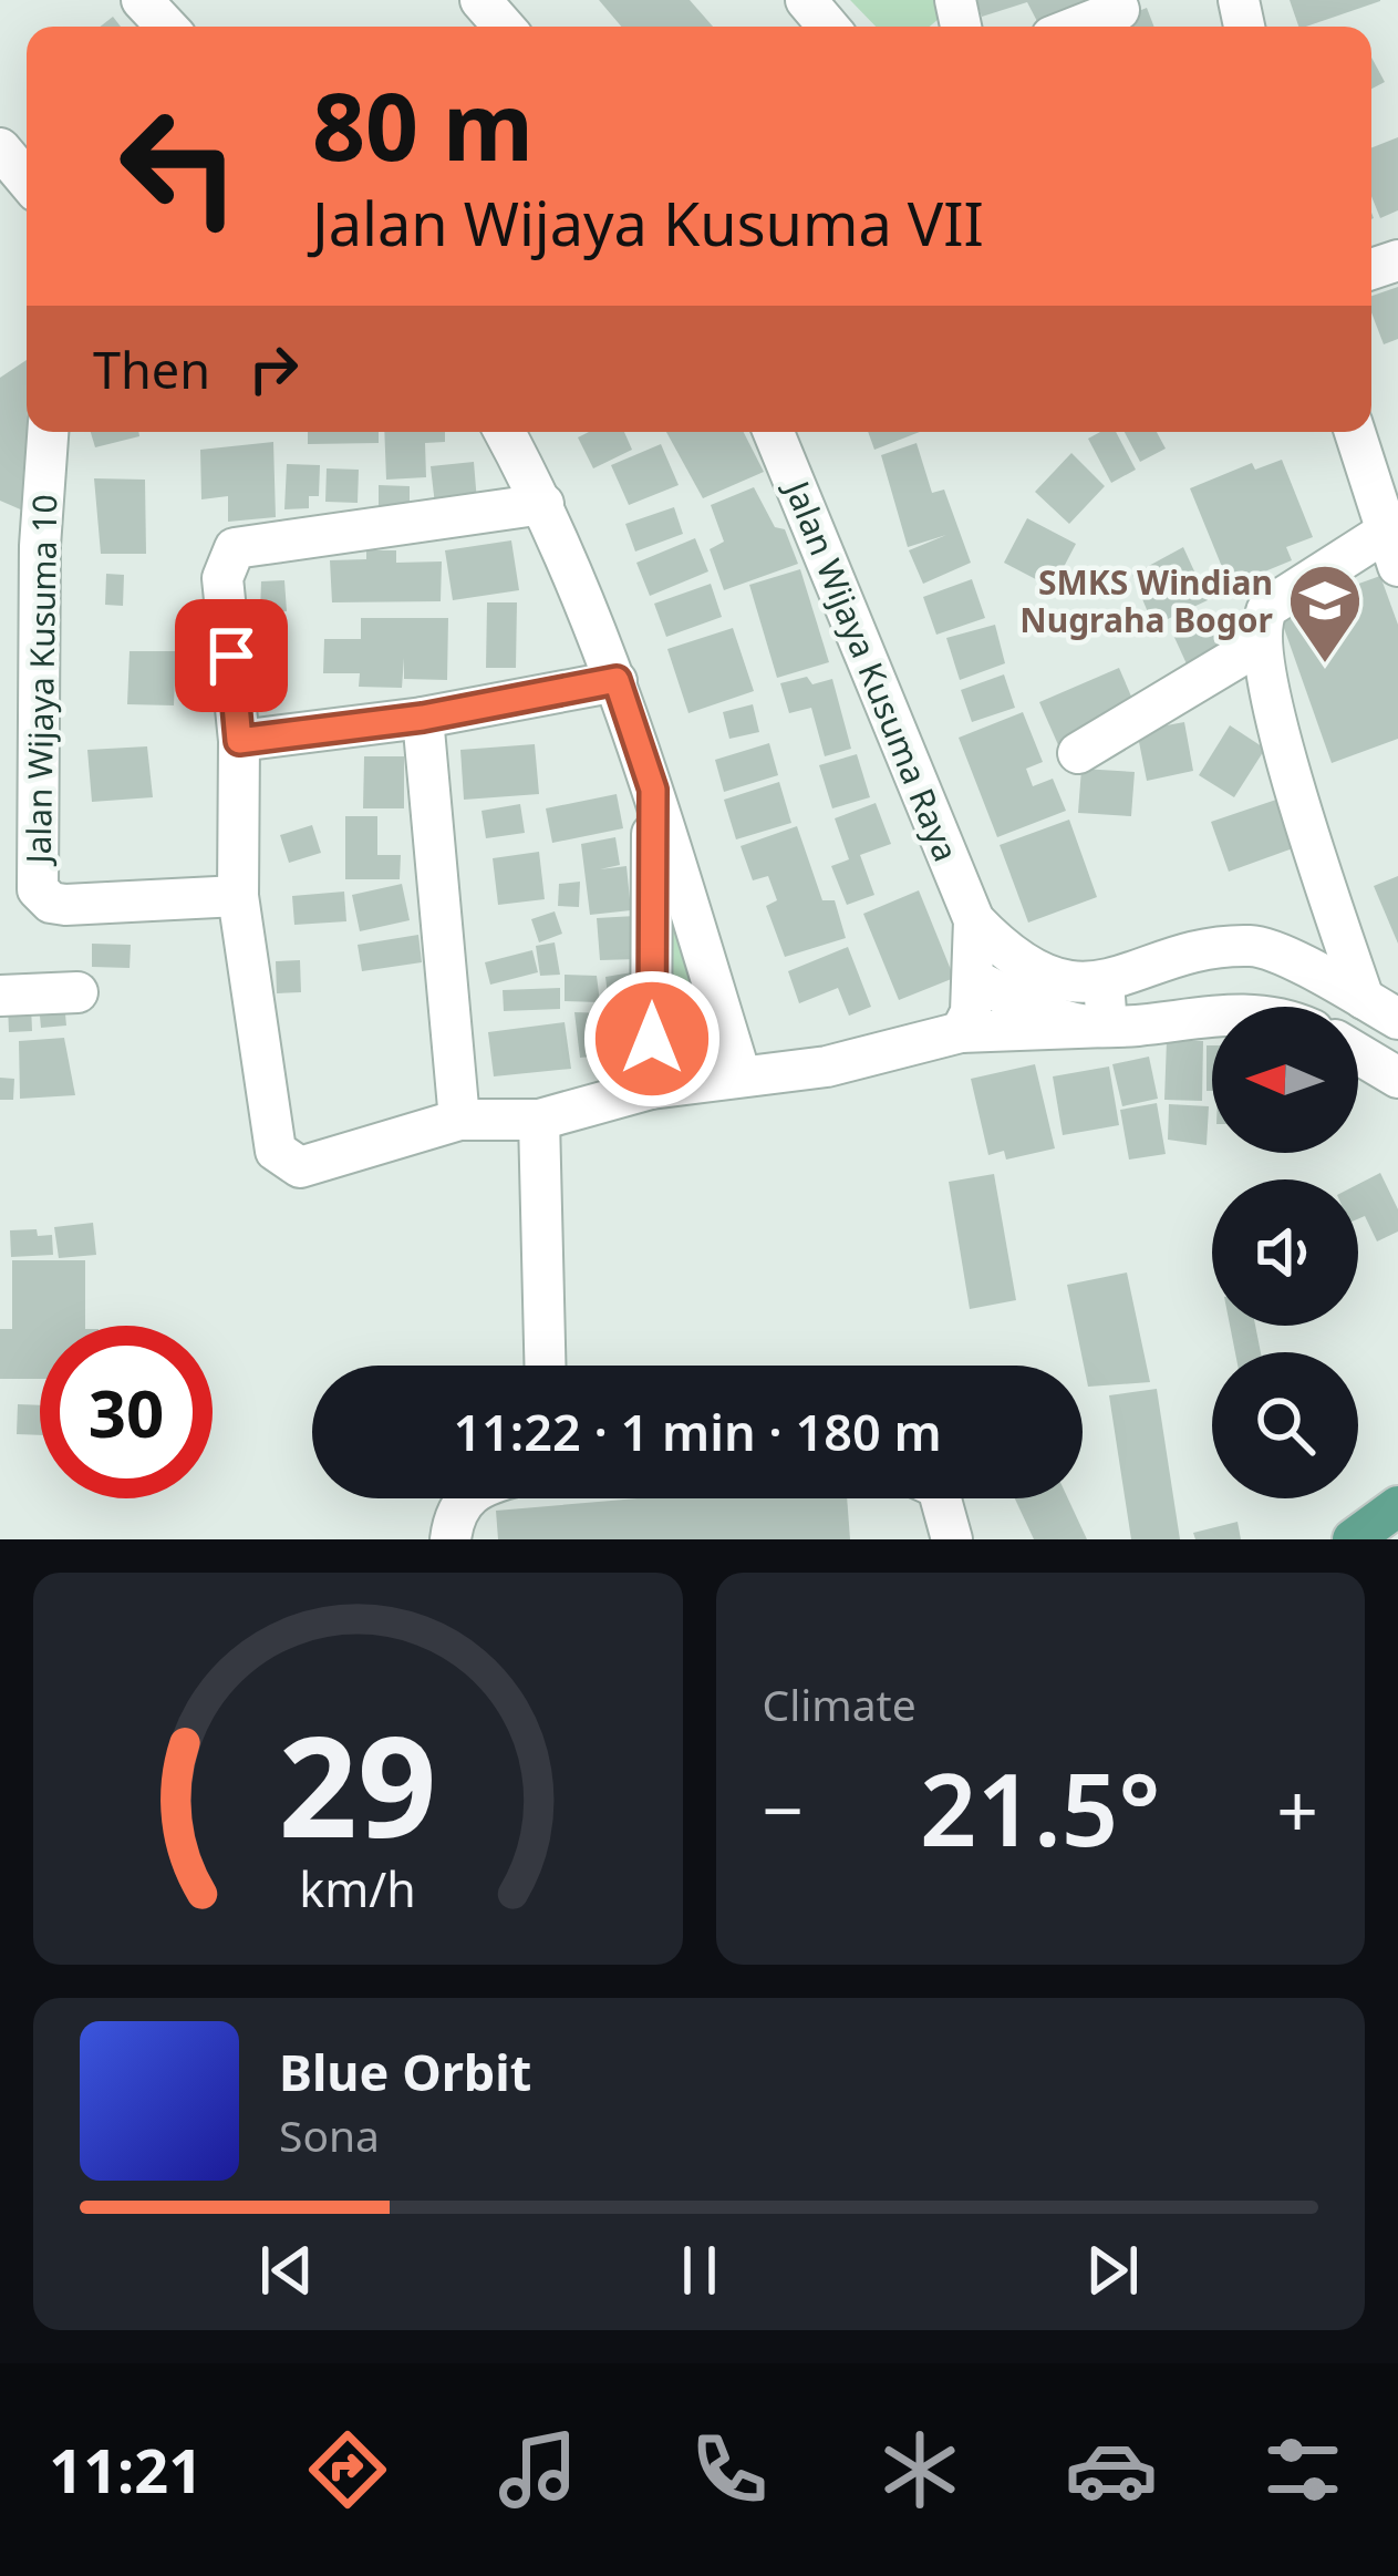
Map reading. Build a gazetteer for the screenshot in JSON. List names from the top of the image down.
{
  "streets": {
    "street": ["Jalan Wijaya Kusuma Raya", "Jalan Wijaya Kusuma 10"]
  },
  "places": {
    "school or university": ["SMKS Windian Nugraha Bogor"]
  },
  "north": "left",
  "page": {
    "turn": ["80 m", "Jalan Wijaya Kusuma VII"],
    "then": "Then",
    "limit": "30",
    "trip": "11:22 · 1 min · 180 m",
    "tile": "Climate",
    "heat": ["−", "21.5°", "+"],
    "song": ["Blue Orbit", "Sona"],
    "tabs": "11:21",
    "gauge": ["29", "km/h"]
  }
}
